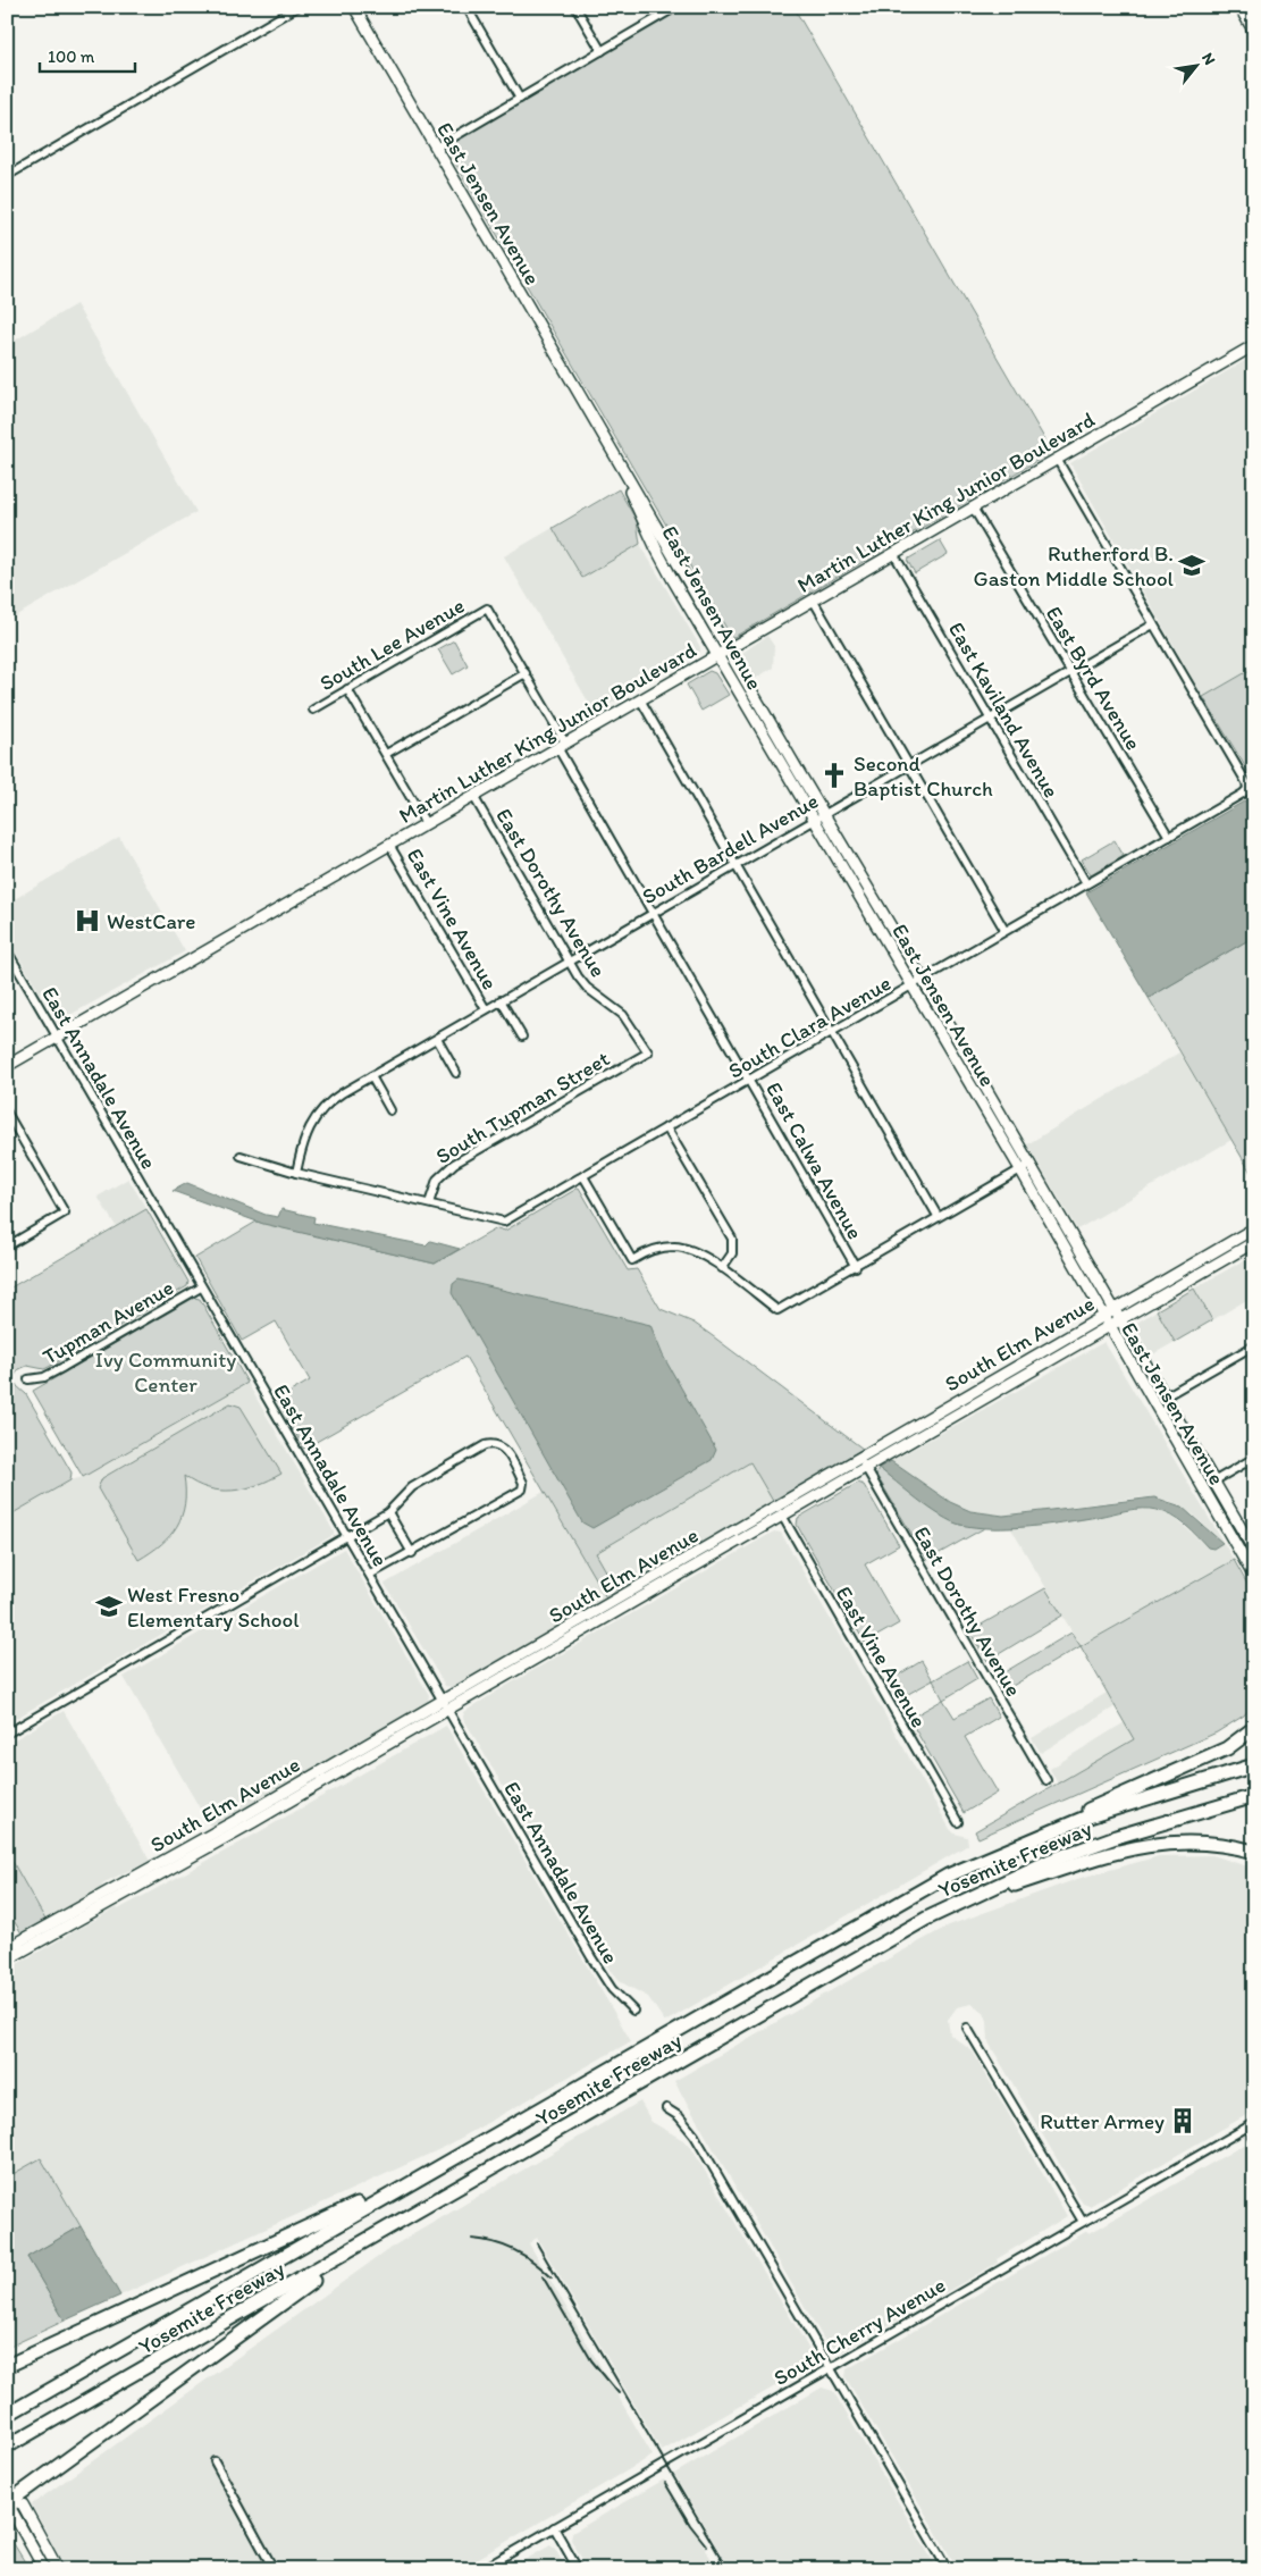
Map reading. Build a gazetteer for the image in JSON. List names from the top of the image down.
{
  "streets": {
    "highway": ["Yosemite Freeway"],
    "main road": ["East Jensen Avenue", "Martin Luther King Junior Boulevard", "South Elm Avenue"],
    "street": [
      "South Lee Avenue",
      "East Byrd Avenue",
      "East Kaviland Avenue",
      "South Bardell Avenue",
      "East Dorothy Avenue",
      "East Vine Avenue",
      "South Clara Avenue",
      "East Annadale Avenue",
      "South Tupman Street",
      "East Calwa Avenue",
      "Tupman Avenue",
      "South Cherry Avenue"
    ]
  },
  "crossings": [
    ["East Jensen Avenue", "Martin Luther King Junior Boulevard"],
    ["East Jensen Avenue", "South Bardell Avenue"],
    ["East Jensen Avenue", "South Clara Avenue"],
    ["East Jensen Avenue", "South Elm Avenue"],
    ["Martin Luther King Junior Boulevard", "East Byrd Avenue"],
    ["Martin Luther King Junior Boulevard", "East Kaviland Avenue"],
    ["Martin Luther King Junior Boulevard", "East Dorothy Avenue"],
    ["Martin Luther King Junior Boulevard", "East Vine Avenue"],
    ["Martin Luther King Junior Boulevard", "East Annadale Avenue"],
    ["Martin Luther King Junior Boulevard", "East Calwa Avenue"],
    ["South Lee Avenue", "East Vine Avenue"],
    ["South Lee Avenue", "East Calwa Avenue"],
    ["East Byrd Avenue", "South Bardell Avenue"],
    ["East Byrd Avenue", "South Clara Avenue"],
    ["East Kaviland Avenue", "South Bardell Avenue"],
    ["East Kaviland Avenue", "South Clara Avenue"],
    ["South Bardell Avenue", "East Dorothy Avenue"],
    ["South Bardell Avenue", "East Vine Avenue"],
    ["South Bardell Avenue", "South Clara Avenue"],
    ["South Bardell Avenue", "East Calwa Avenue"],
    ["East Dorothy Avenue", "South Tupman Street"],
    ["East Dorothy Avenue", "South Elm Avenue"],
    ["East Vine Avenue", "South Elm Avenue"],
    ["South Clara Avenue", "South Tupman Street"],
    ["South Clara Avenue", "East Calwa Avenue"],
    ["East Annadale Avenue", "Tupman Avenue"],
    ["East Annadale Avenue", "South Elm Avenue"]
  ],
  "parks": ["Ivy Community Center"],
  "places": {
    "school or university": ["Rutherford B. Gaston Middle School", "West Fresno Elementary School"],
    "church": ["Second Baptist Church"],
    "hospital": ["WestCare"],
    "building": ["Rutter Armey"]
  },
  "scale_bar": "100 m",
  "north": "top right"
}
